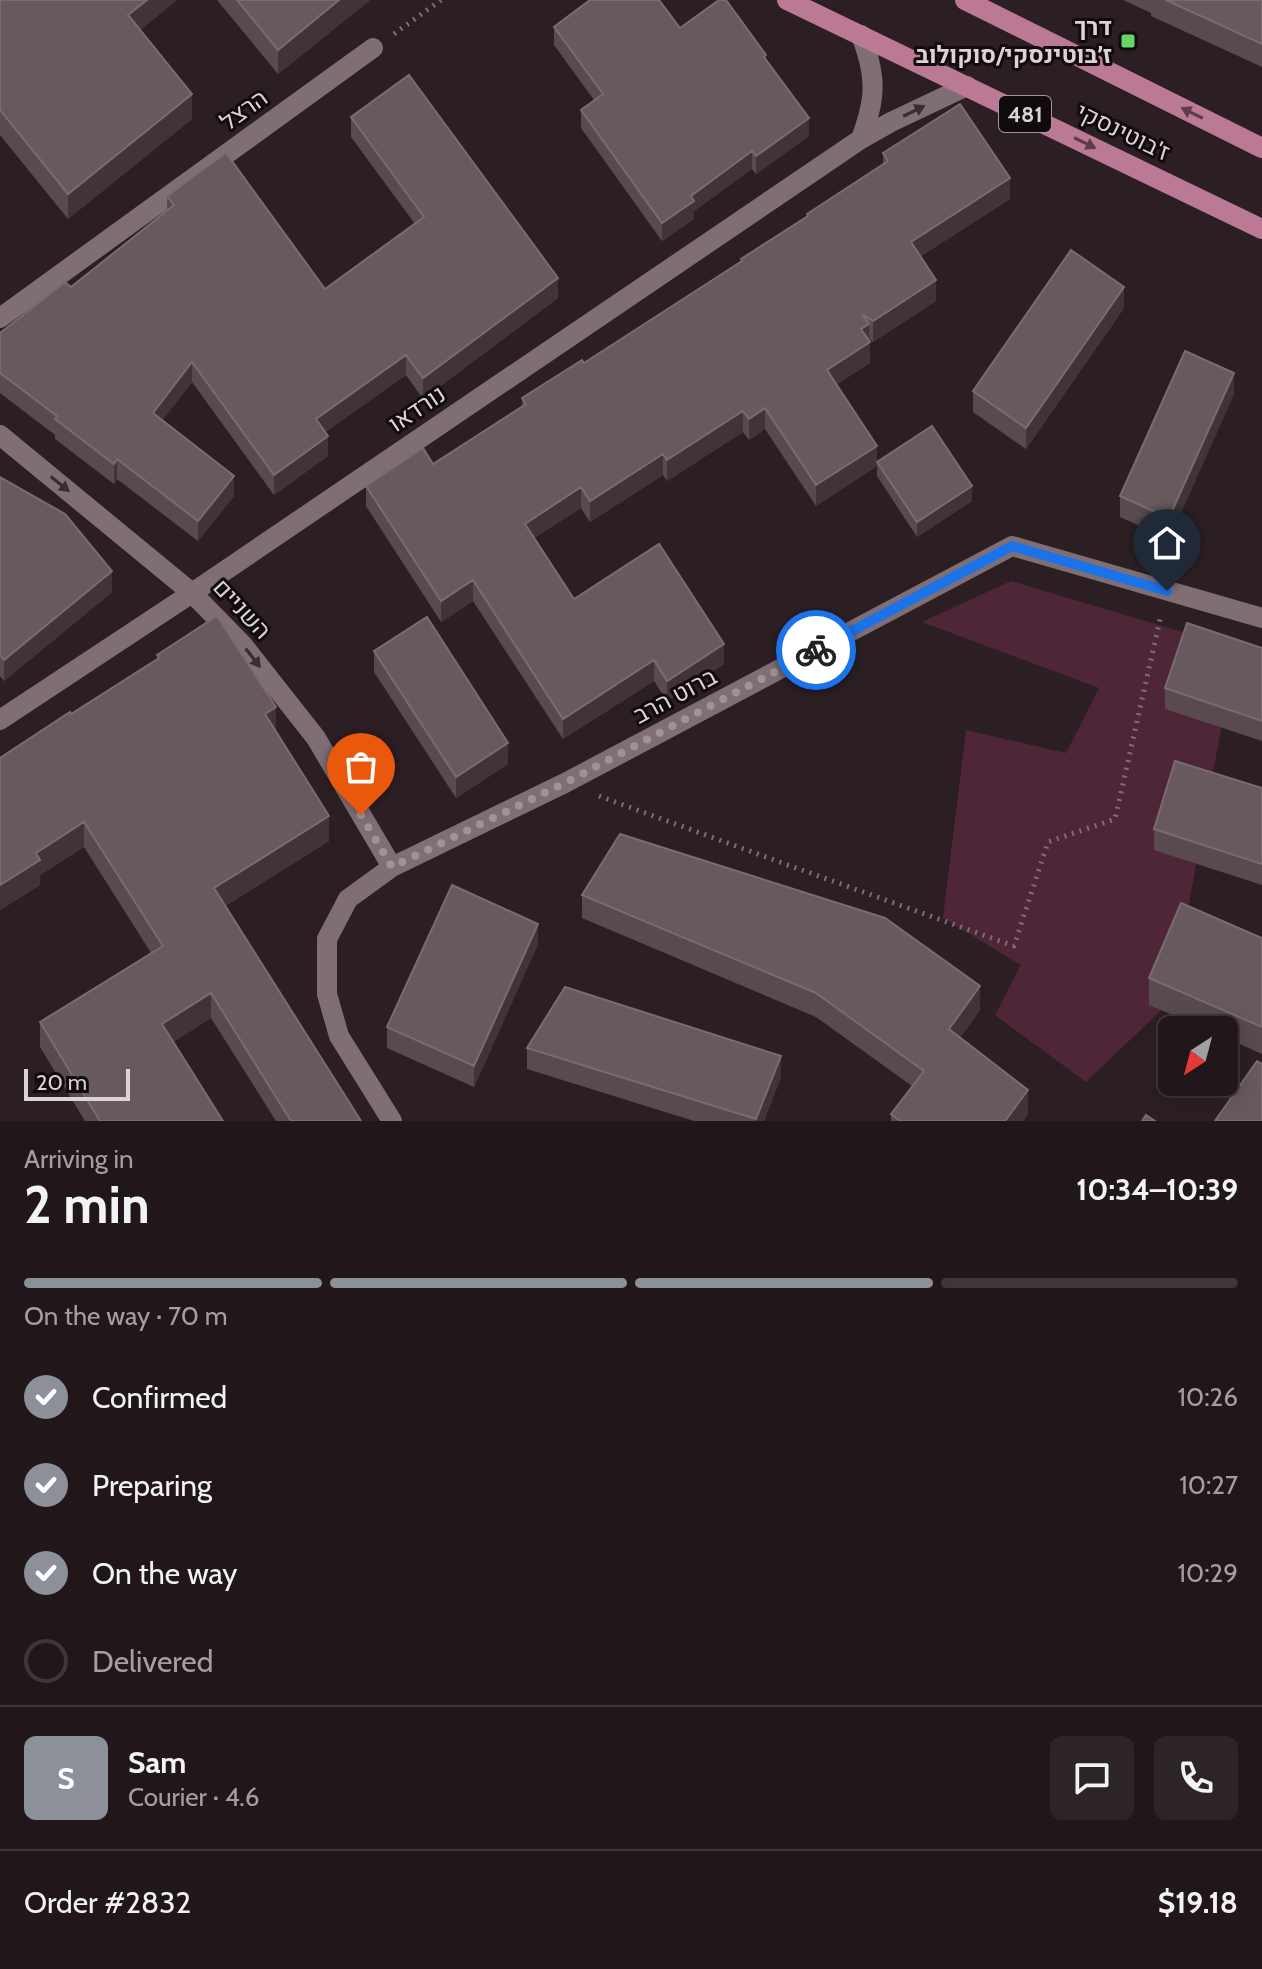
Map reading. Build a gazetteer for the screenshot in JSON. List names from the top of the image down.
{
  "streets": {
    "main road": ["481", "ז'בוטינסקי"],
    "street": [
      "הרצל",
      "נורדאו",
      "השניים",
      "ברוט הרב"
    ]
  },
  "crossings": [
    ["ז'בוטינסקי", "נורדאו"],
    ["נורדאו", "השניים"],
    ["השניים", "ברוט הרב"]
  ],
  "one_way": ["השניים"],
  "places": {
    "transit": ["דרך ז׳בוטינסקי/סוקולוב"]
  },
  "scale_bar": "20 m",
  "north": "bottom left",
  "page": {
    "scale": "20 m",
    "heading": ["2 min", "Arriving in", "10:34–10:39"],
    "panel": [
      "Sam",
      "Courier · 4.6",
      "Order #2832",
      "$19.18"
    ],
    "bar": "On the way · 70 m",
    "list": [
      ["Confirmed", "10:26"],
      ["Preparing", "10:27"],
      ["On the way", "10:29"],
      "Delivered"
    ],
    "round": "S"
  }
}
